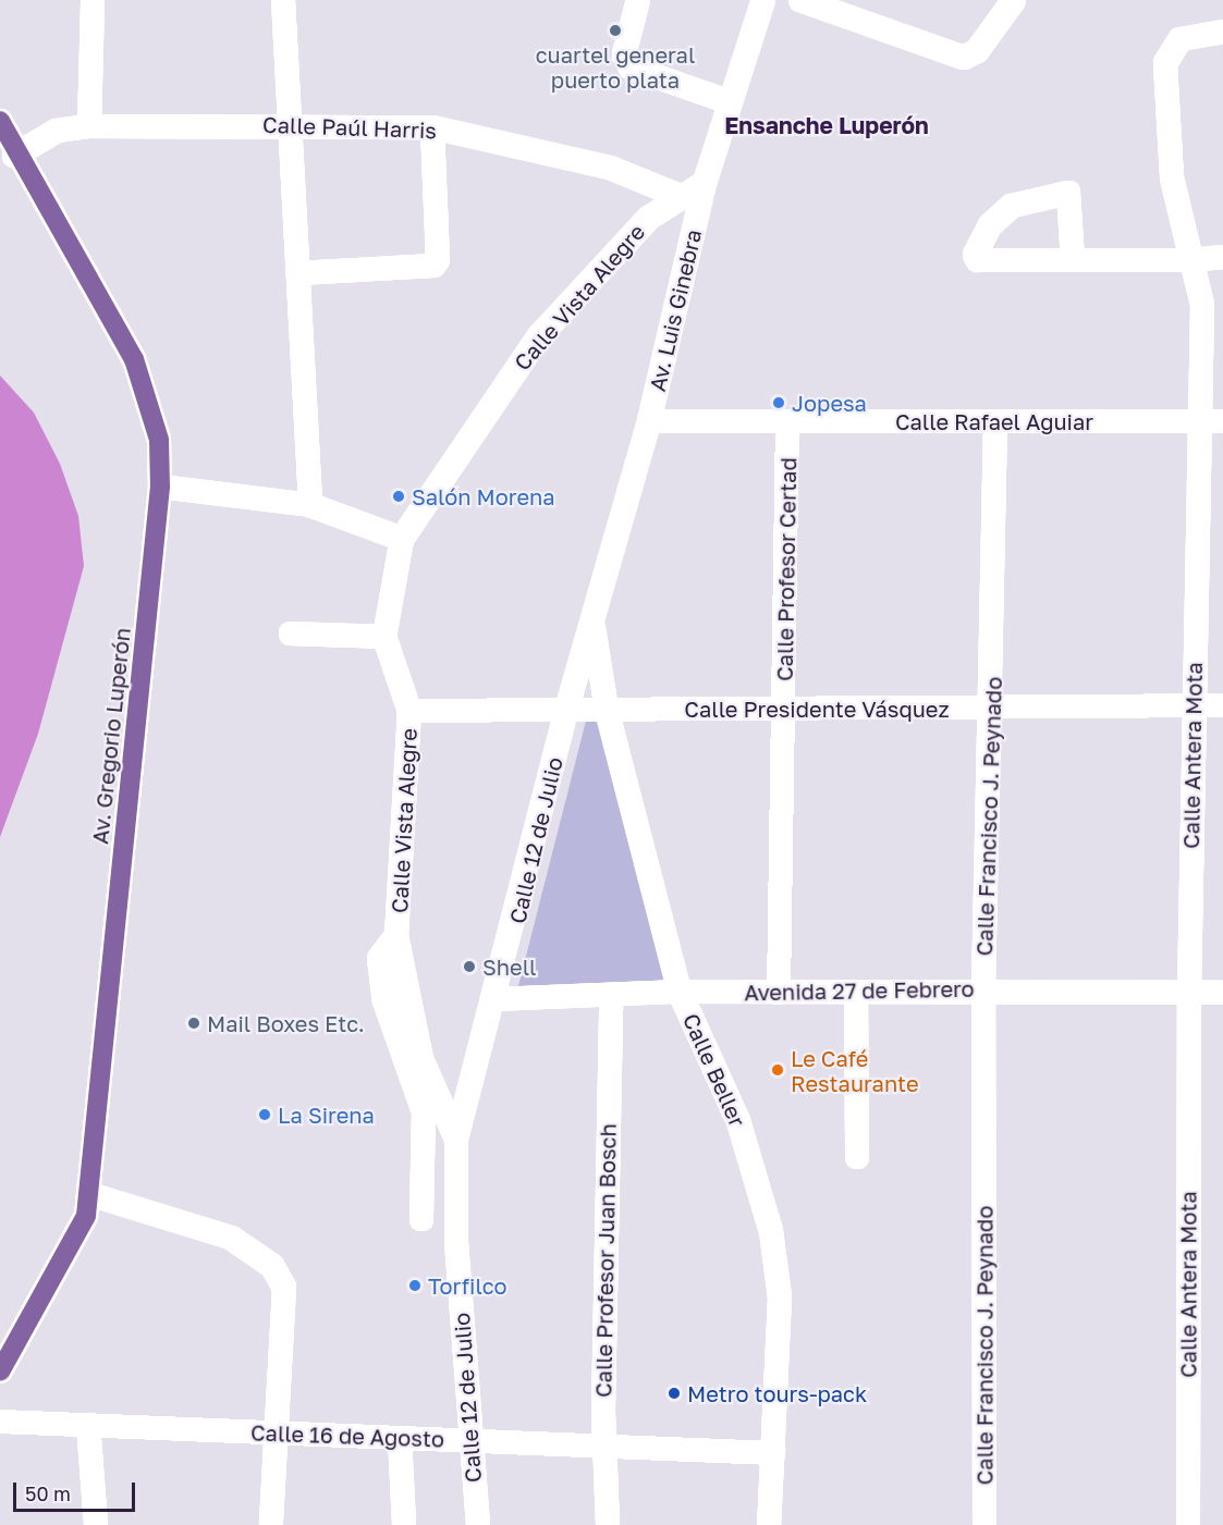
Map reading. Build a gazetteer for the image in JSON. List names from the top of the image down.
{
  "streets": {
    "main road": ["Av. Gregorio Luperón"],
    "street": [
      "Calle Paúl Harris",
      "Calle Vista Alegre",
      "Av. Luis Ginebra",
      "Calle Rafael Aguiar",
      "Calle Profesor Certad",
      "Calle Presidente Vásquez",
      "Calle Antera Mota",
      "Calle Francisco J. Peynado",
      "Calle 12 de Julio",
      "Avenida 27 de Febrero",
      "Calle Beller",
      "Calle Profesor Juan Bosch",
      "Calle 16 de Agosto"
    ]
  },
  "crossings": [
    ["Calle Paúl Harris", "Calle Vista Alegre"],
    ["Calle Paúl Harris", "Av. Gregorio Luperón"],
    ["Calle Vista Alegre", "Av. Luis Ginebra"],
    ["Calle Vista Alegre", "Calle 12 de Julio"],
    ["Av. Luis Ginebra", "Calle Rafael Aguiar"],
    ["Av. Luis Ginebra", "Calle 12 de Julio"],
    ["Av. Luis Ginebra", "Calle Beller"],
    ["Calle Rafael Aguiar", "Calle Profesor Certad"],
    ["Calle Rafael Aguiar", "Calle Antera Mota"],
    ["Calle Rafael Aguiar", "Calle Francisco J. Peynado"],
    ["Calle Profesor Certad", "Calle Presidente Vásquez"],
    ["Calle Profesor Certad", "Avenida 27 de Febrero"],
    ["Calle Presidente Vásquez", "Calle Antera Mota"],
    ["Calle Presidente Vásquez", "Calle Francisco J. Peynado"],
    ["Calle Presidente Vásquez", "Calle 12 de Julio"],
    ["Calle Presidente Vásquez", "Calle Beller"],
    ["Calle Antera Mota", "Avenida 27 de Febrero"],
    ["Calle Francisco J. Peynado", "Avenida 27 de Febrero"],
    ["Calle 12 de Julio", "Avenida 27 de Febrero"],
    ["Calle 12 de Julio", "Calle Beller"],
    ["Calle 12 de Julio", "Calle 16 de Agosto"],
    ["Avenida 27 de Febrero", "Calle Beller"],
    ["Avenida 27 de Febrero", "Calle Profesor Juan Bosch"],
    ["Calle Beller", "Calle 16 de Agosto"],
    ["Calle Profesor Juan Bosch", "Calle 16 de Agosto"]
  ],
  "districts": ["Ensanche Luperón"],
  "places": [
    "cuartel general puerto plata",
    "Jopesa",
    "Salón Morena",
    "Shell",
    "Mail Boxes Etc.",
    "Le Café Restaurante",
    "La Sirena",
    "Torfilco",
    "Metro tours-pack"
  ],
  "scale_bar": "50 m"
}
